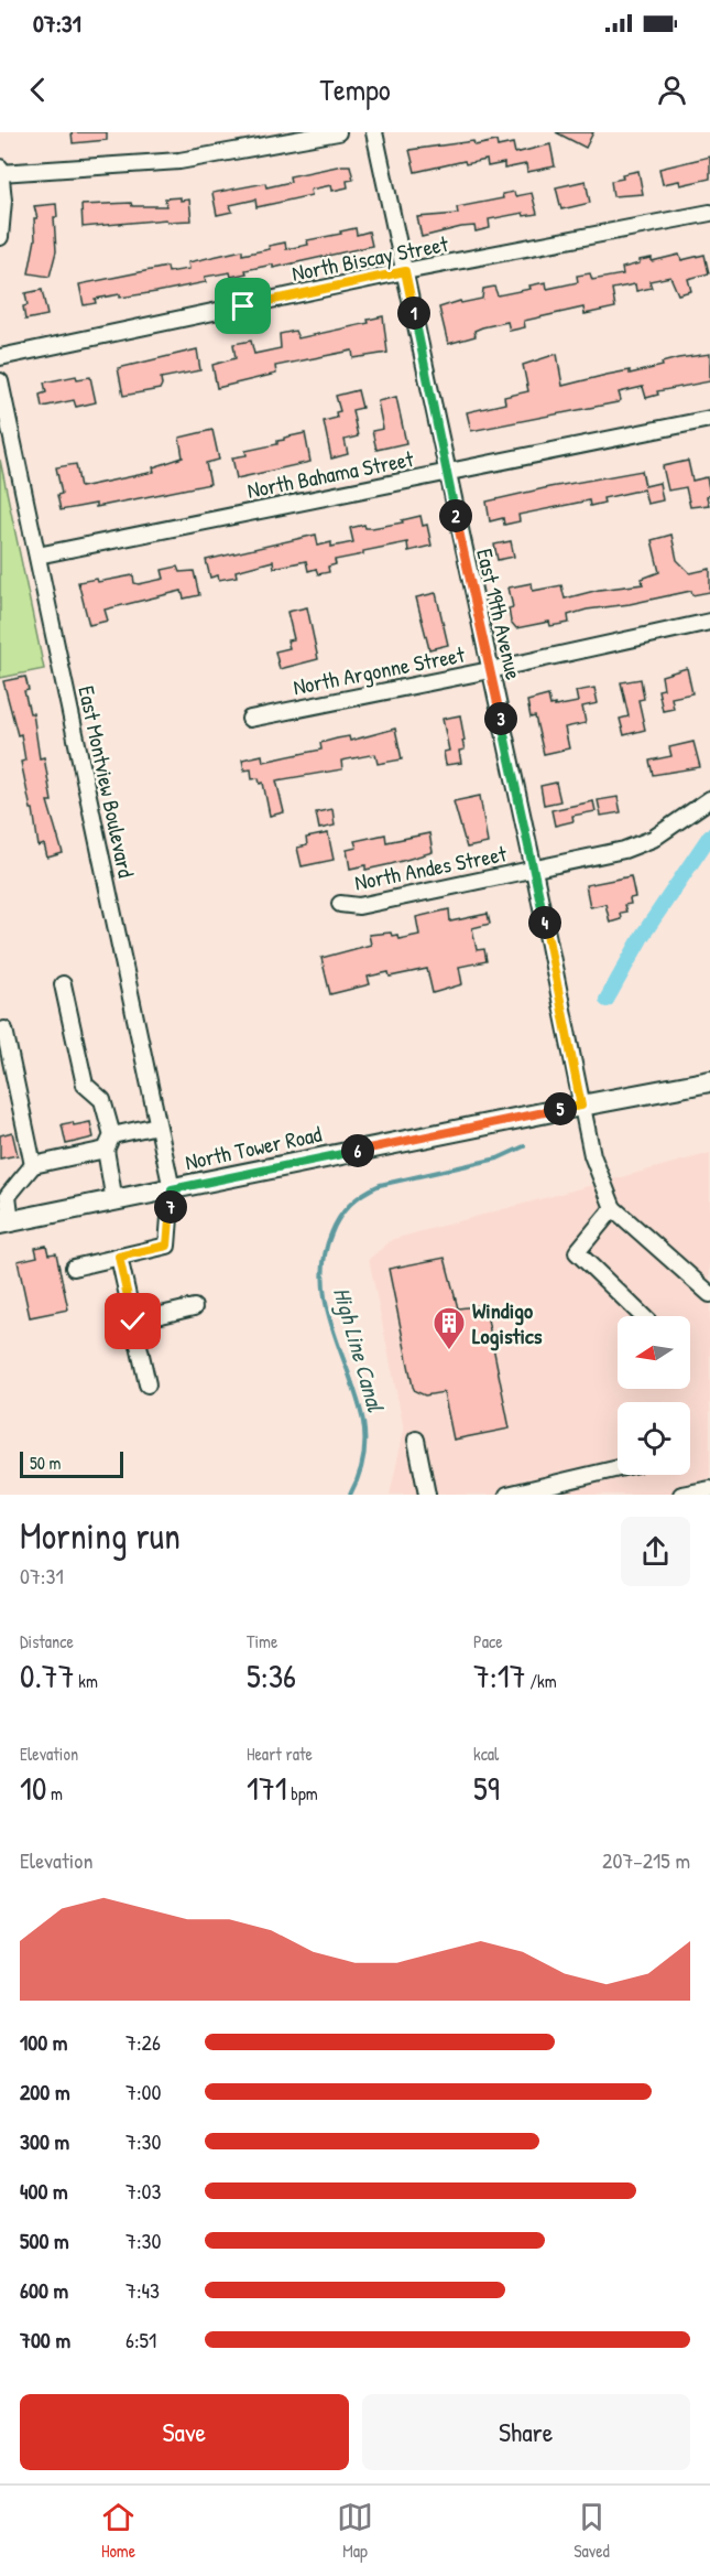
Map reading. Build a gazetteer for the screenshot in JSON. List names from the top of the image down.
{
  "streets": {
    "main road": ["North Tower Road"],
    "street": [
      "North Biscay Street",
      "North Bahama Street",
      "East 19th Avenue",
      "North Argonne Street",
      "East Montview Boulevard",
      "North Andes Street"
    ]
  },
  "crossings": [
    ["North Biscay Street", "East 19th Avenue"],
    ["North Bahama Street", "East 19th Avenue"],
    ["North Bahama Street", "East Montview Boulevard"],
    ["East 19th Avenue", "North Argonne Street"],
    ["East 19th Avenue", "North Andes Street"],
    ["East 19th Avenue", "North Tower Road"],
    ["East Montview Boulevard", "North Tower Road"]
  ],
  "water": ["High Line Canal"],
  "places": {
    "building": ["Windigo Logistics"]
  },
  "scale_bar": "50 m",
  "north": "left",
  "page": {
    "status": "07:31",
    "header": "Tempo",
    "pins": [
      "1",
      "2",
      "3",
      "4",
      "5",
      "6",
      "7"
    ],
    "scale": "50 m",
    "heading": ["Morning run", "07:31"],
    "stats": [
      ["Distance", "0.77 km"],
      ["Time", "5:36"],
      ["Pace", "7:17 /km"],
      ["Elevation", "10 m"],
      ["Heart rate", "171 bpm"],
      ["kcal", "59"]
    ],
    "chart": ["Elevation", "207–215 m"],
    "list": [
      {
        "name": "100 m",
        "note": "7:26"
      },
      {
        "name": "200 m",
        "note": "7:00"
      },
      {
        "name": "300 m",
        "note": "7:30"
      },
      {
        "name": "400 m",
        "note": "7:03"
      },
      {
        "name": "500 m",
        "note": "7:30"
      },
      {
        "name": "600 m",
        "note": "7:43"
      },
      {
        "name": "700 m",
        "note": "6:51"
      }
    ],
    "buttons": ["Save", "Share"],
    "tabs": ["Home", "Map", "Saved"]
  }
}
